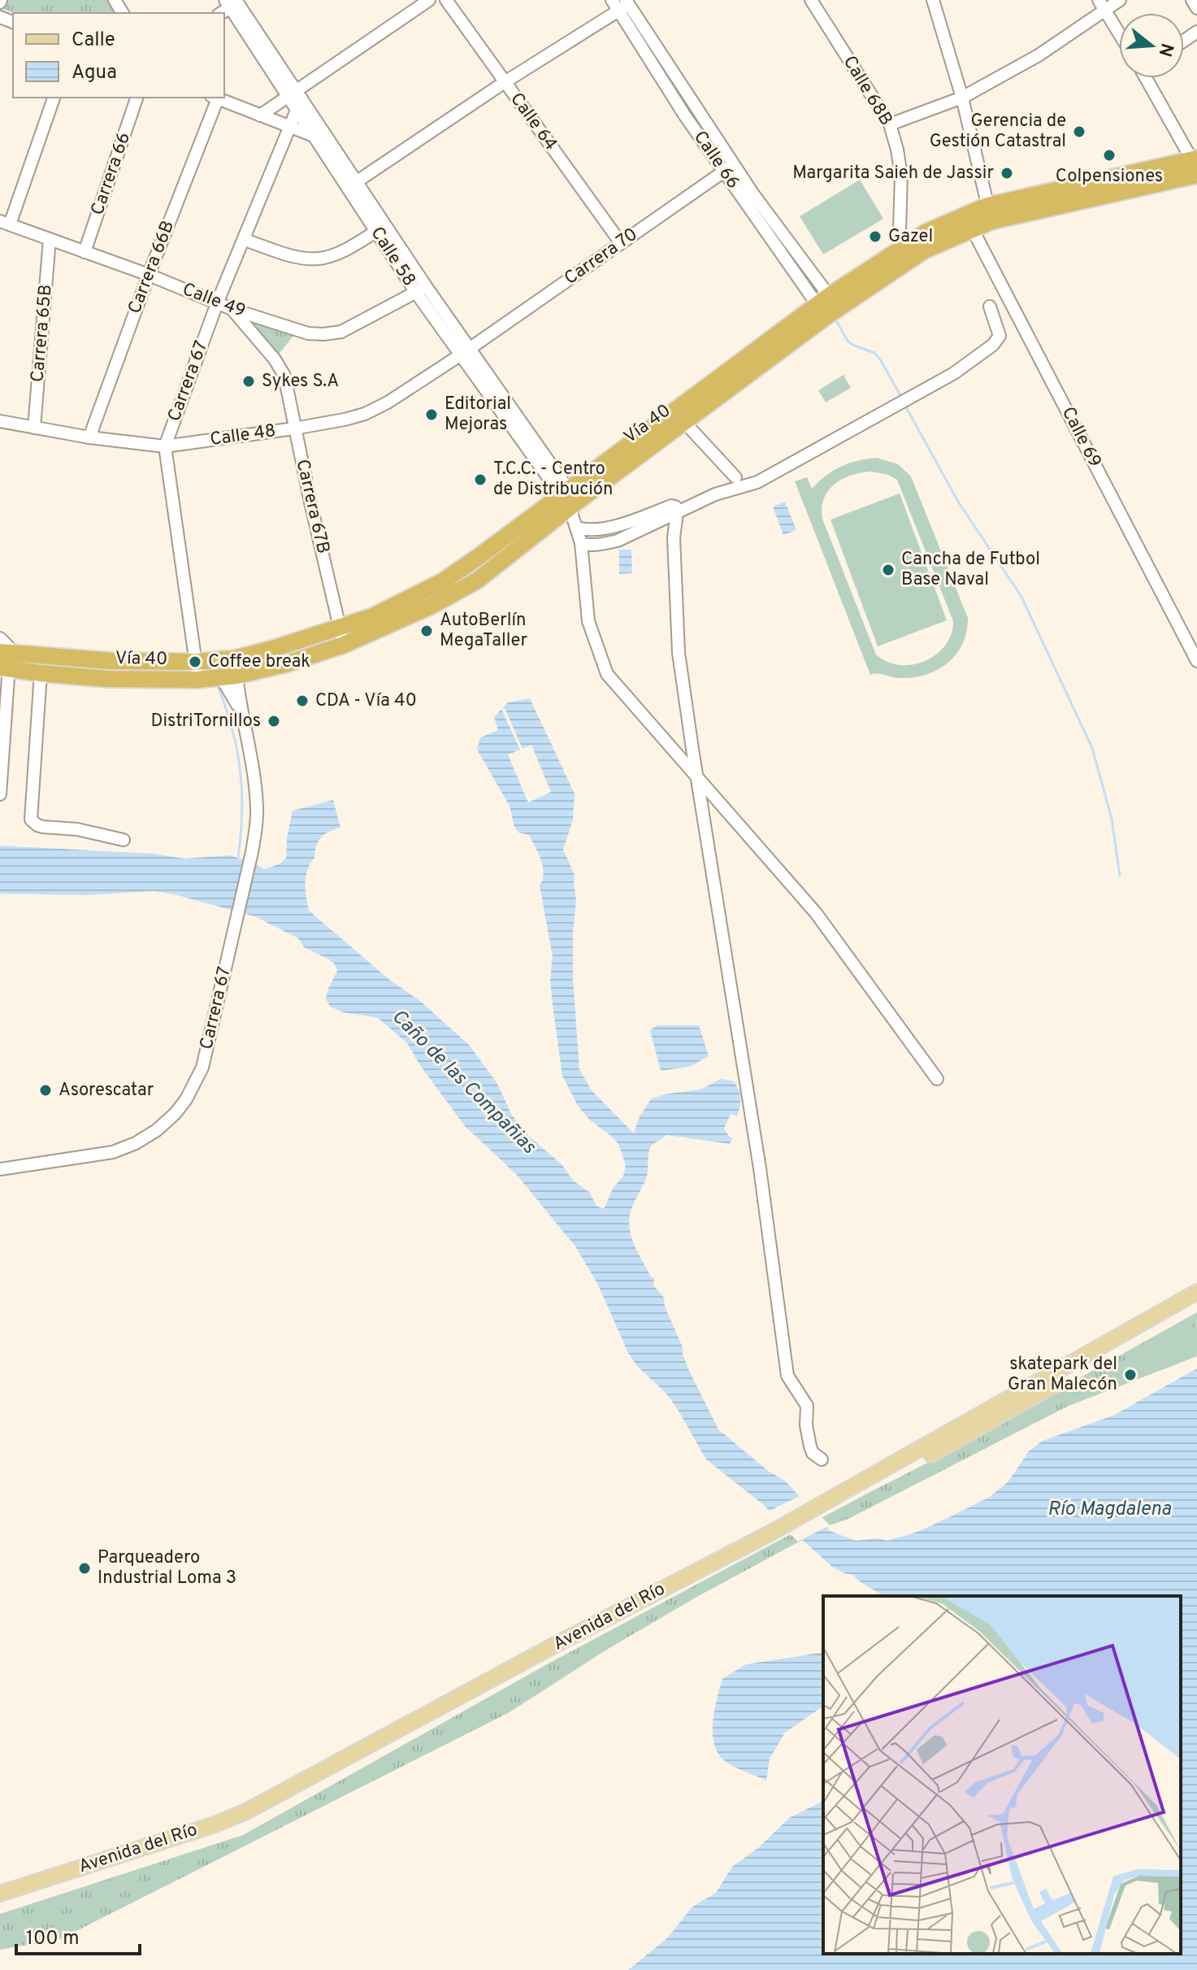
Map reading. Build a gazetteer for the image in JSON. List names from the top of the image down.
{
  "streets": {
    "highway": ["Vía 40"],
    "main road": ["Avenida del Río"],
    "street": [
      "Calle 68B",
      "Calle 64",
      "Calle 66",
      "Carrera 66",
      "Calle 58",
      "Carrera 70",
      "Carrera 66B",
      "Calle 49",
      "Carrera 65B",
      "Carrera 67",
      "Calle 48",
      "Calle 69",
      "Carrera 67B"
    ]
  },
  "crossings": [
    ["Calle 68B", "Vía 40"],
    ["Calle 64", "Carrera 70"],
    ["Calle 66", "Carrera 70"],
    ["Calle 66", "Vía 40"],
    ["Carrera 66", "Calle 49"],
    ["Calle 58", "Carrera 70"],
    ["Calle 58", "Calle 49"],
    ["Calle 58", "Carrera 67"],
    ["Calle 58", "Vía 40"],
    ["Calle 58", "Calle 48"],
    ["Carrera 70", "Calle 48"],
    ["Carrera 66B", "Calle 49"],
    ["Carrera 66B", "Calle 48"],
    ["Calle 49", "Carrera 65B"],
    ["Calle 49", "Carrera 67"],
    ["Calle 49", "Carrera 67B"],
    ["Carrera 65B", "Calle 48"],
    ["Carrera 67", "Vía 40"],
    ["Carrera 67", "Calle 48"],
    ["Vía 40", "Calle 69"],
    ["Vía 40", "Carrera 67B"],
    ["Calle 48", "Carrera 67B"]
  ],
  "water": ["Caño de las Compañias", "Río Magdalena"],
  "places": [
    "Gerencia de Gestión Catastral",
    "Colpensiones",
    "Margarita Saieh de Jassir",
    "Gazel",
    "Sykes S.A",
    "Editorial Mejoras",
    "T.C.C. - Centro de Distribución",
    "Cancha de Futbol Base Naval",
    "AutoBerlín MegaTaller",
    "Coffee break",
    "CDA - Vía 40",
    "DistriTornillos",
    "Asorescatar",
    "skatepark del Gran Malecón",
    "Parqueadero Industrial Loma 3"
  ],
  "legend": ["Calle", "Agua"],
  "scale_bar": "100 m",
  "north": "right"
}
